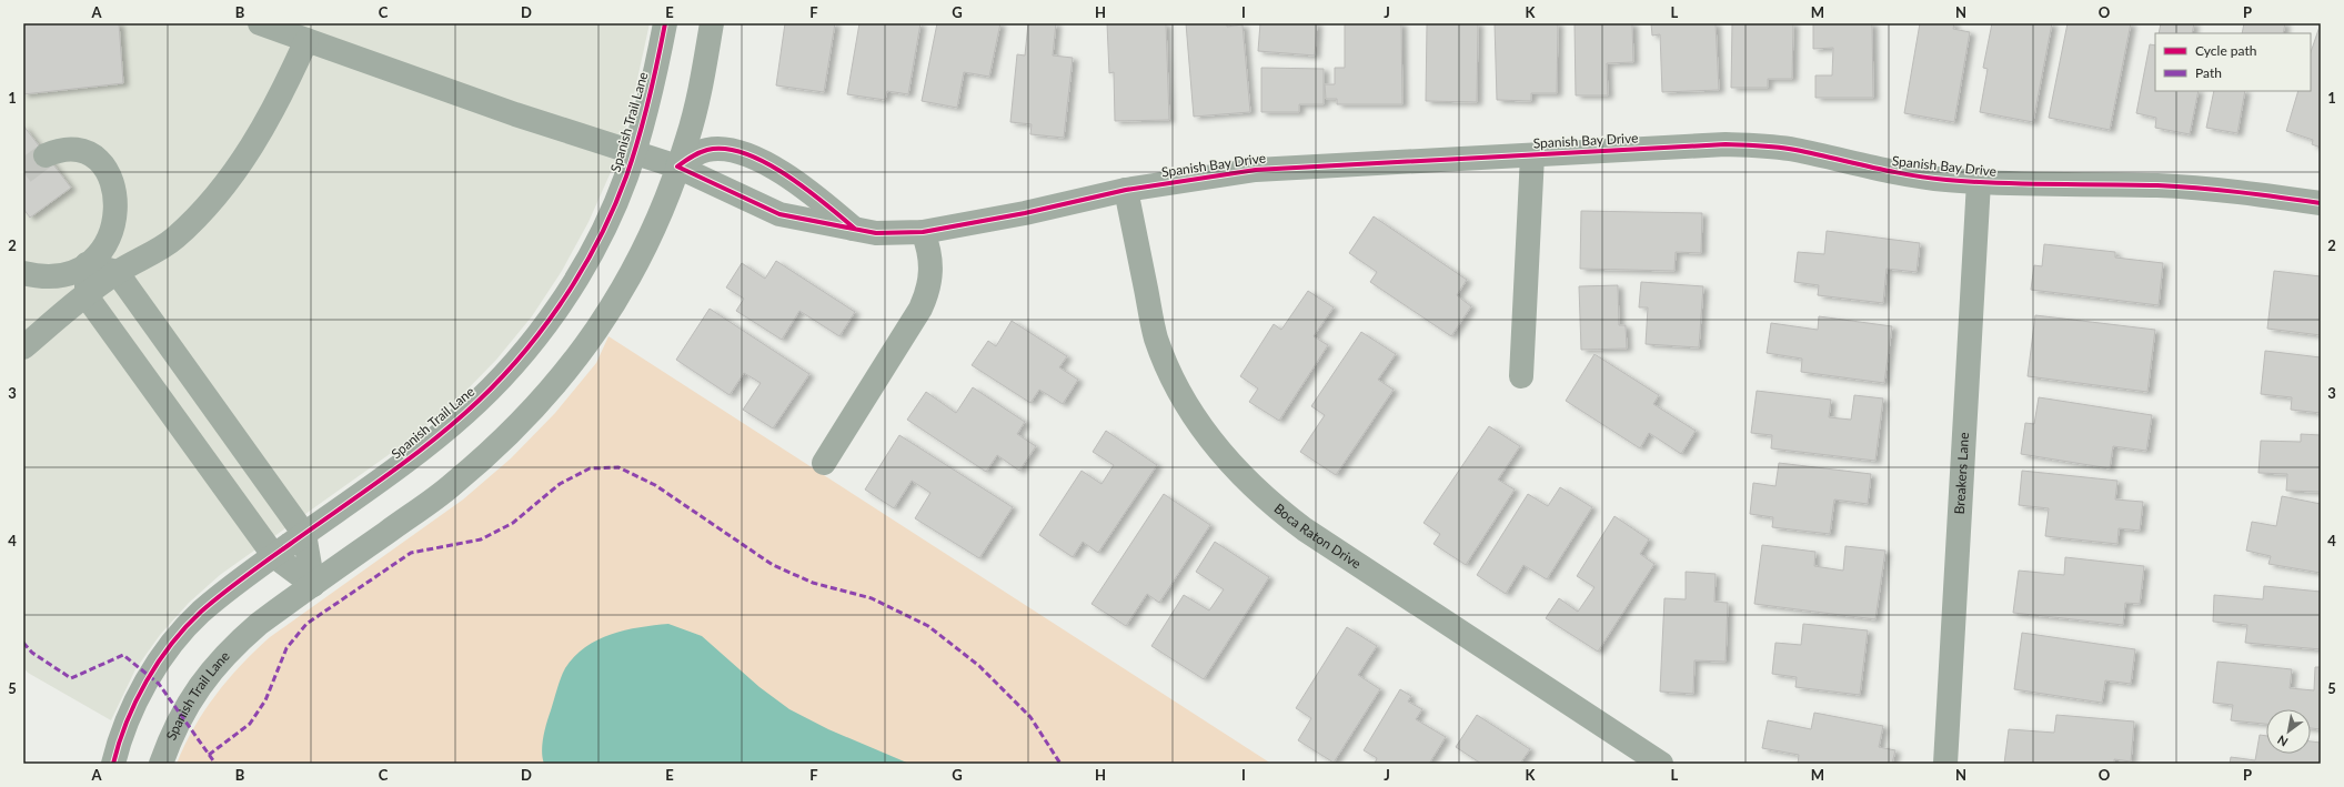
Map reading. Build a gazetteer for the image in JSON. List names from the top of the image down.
{
  "streets": {
    "street": [
      "Spanish Trail Lane",
      "Spanish Bay Drive",
      "Breakers Lane",
      "Boca Raton Drive"
    ]
  },
  "crossings": [
    ["Spanish Trail Lane", "Spanish Bay Drive"],
    ["Spanish Bay Drive", "Breakers Lane"],
    ["Spanish Bay Drive", "Boca Raton Drive"]
  ],
  "legend": ["Cycle path", "Path"],
  "north": "bottom left",
  "grid": {
    "columns": [
      "A",
      "B",
      "C",
      "D",
      "E",
      "F",
      "G",
      "H",
      "I",
      "J",
      "K",
      "L",
      "M",
      "N",
      "O",
      "P"
    ],
    "rows": [
      "1",
      "2",
      "3",
      "4",
      "5"
    ]
  }
}
